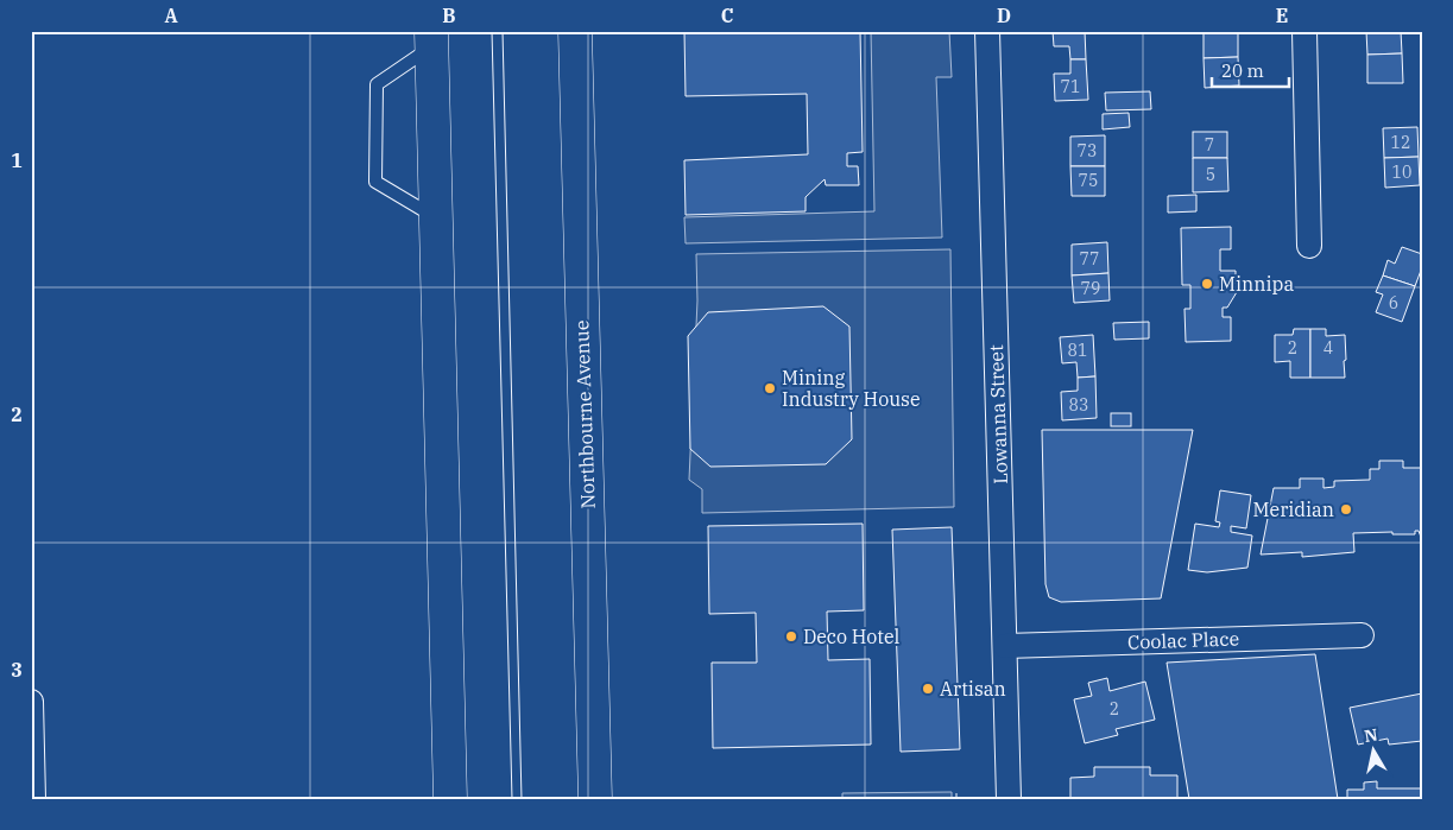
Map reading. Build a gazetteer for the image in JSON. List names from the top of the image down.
{
  "streets": {
    "highway": ["Northbourne Avenue"],
    "street": ["Lowanna Street", "Coolac Place"]
  },
  "crossings": [
    ["Lowanna Street", "Coolac Place"]
  ],
  "places": [
    "Minnipa",
    "Mining Industry House",
    "Meridian",
    "Deco Hotel",
    "Artisan"
  ],
  "house_numbers": [
    "71",
    "12",
    "7",
    "73",
    "10",
    "5",
    "75",
    "77",
    "79",
    "6",
    "2",
    "4",
    "81",
    "83",
    "2"
  ],
  "scale_bar": "20 m",
  "north": "top",
  "grid": {
    "columns": [
      "A",
      "B",
      "C",
      "D",
      "E"
    ],
    "rows": ["1", "2", "3"]
  }
}
